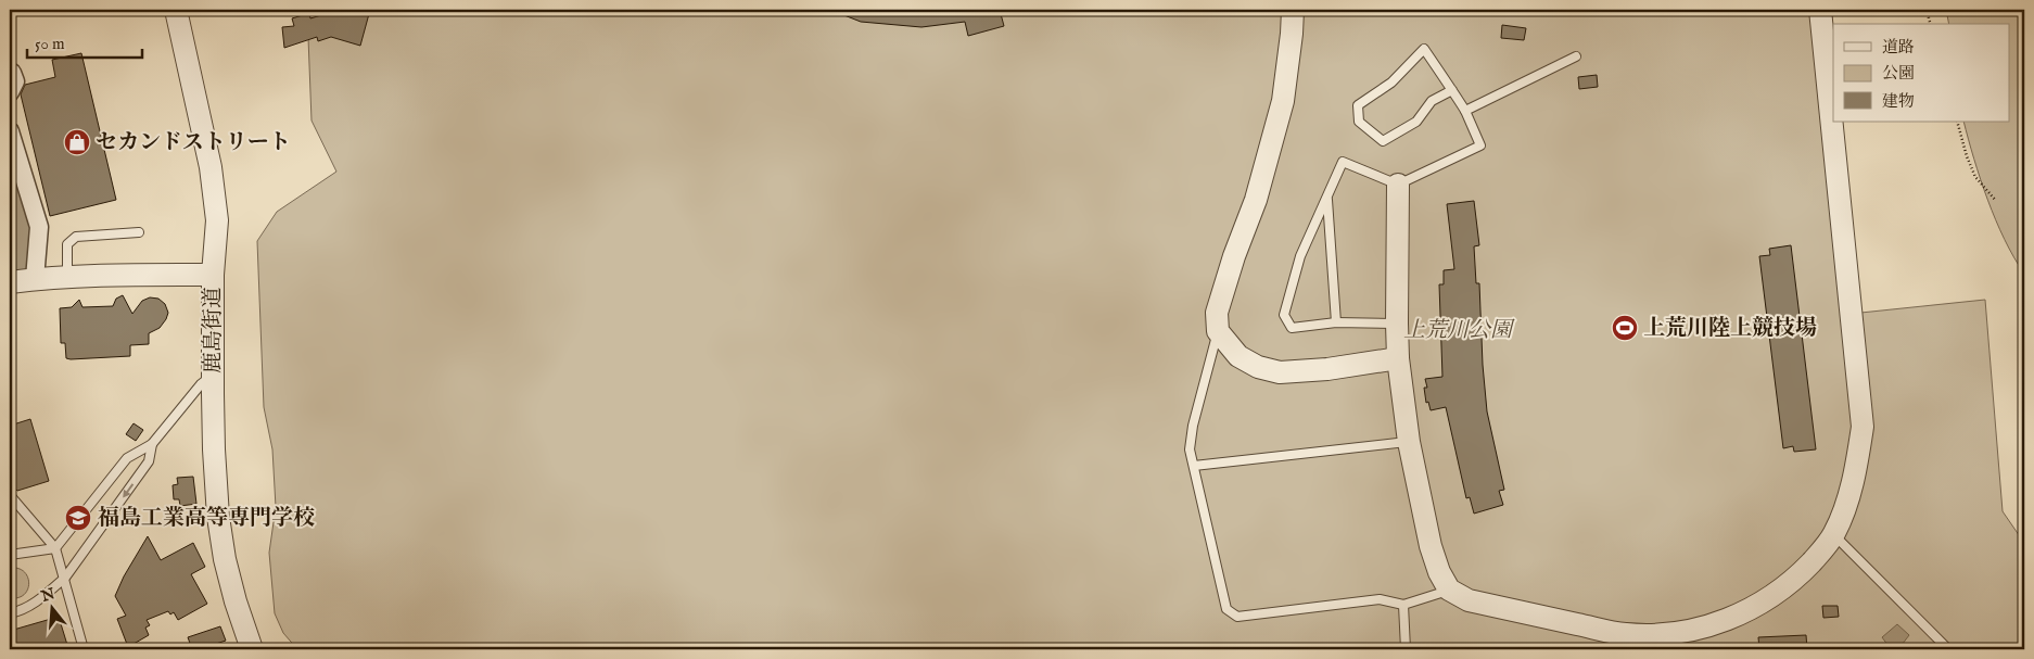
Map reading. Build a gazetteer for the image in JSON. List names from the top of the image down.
{
  "streets": {
    "street": ["鹿島街道"]
  },
  "parks": ["上荒川公園"],
  "places": {
    "shop": ["セカンドストリート"],
    "sports": ["上荒川陸上競技場"],
    "school or university": ["福島工業高等専門学校"]
  },
  "legend": ["道路", "公園", "建物"],
  "scale_bar": "50 m",
  "north": "top"
}
